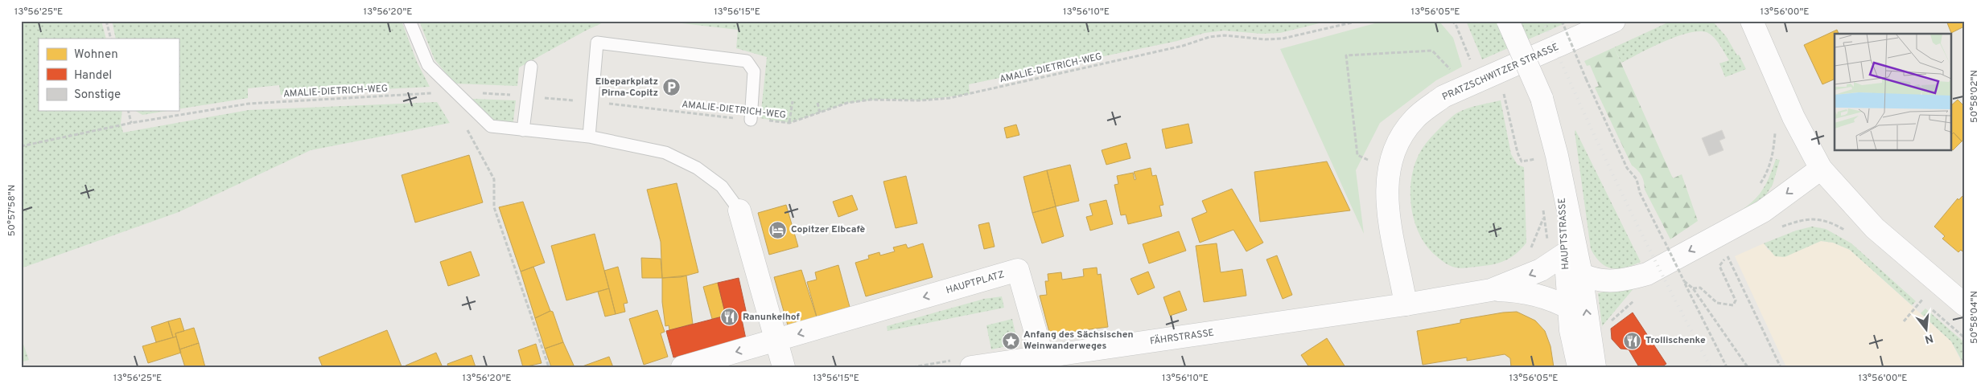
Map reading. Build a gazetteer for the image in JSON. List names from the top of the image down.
{
  "streets": {
    "street": [
      "PRATZSCHWITZER STRASSE",
      "HAUPTSTRASSE",
      "HAUPTPLATZ",
      "FÄHRSTRASSE"
    ],
    "path": ["AMALIE-DIETRICH-WEG"]
  },
  "crossings": [
    ["PRATZSCHWITZER STRASSE", "FÄHRSTRASSE"],
    ["HAUPTPLATZ", "FÄHRSTRASSE"]
  ],
  "one_way": ["HAUPTPLATZ"],
  "places": {
    "parking": ["Elbeparkplatz Pirna-Copitz"],
    "hotel": ["Copitzer Elbcafè"],
    "restaurant": ["Ranunkelhof", "Trollischenke"],
    "place": ["Anfang des Sächsischen Weinwanderweges"]
  },
  "legend": ["Wohnen", "Handel", "Sonstige"],
  "north": "bottom",
  "coordinates": [
    "13°56'25\"E",
    "13°56'20\"E",
    "13°56'15\"E",
    "13°56'10\"E",
    "13°56'05\"E",
    "13°56'00\"E",
    "50°58'02\"N",
    "50°57'58\"N",
    "50°58'04\"N"
  ]
}
